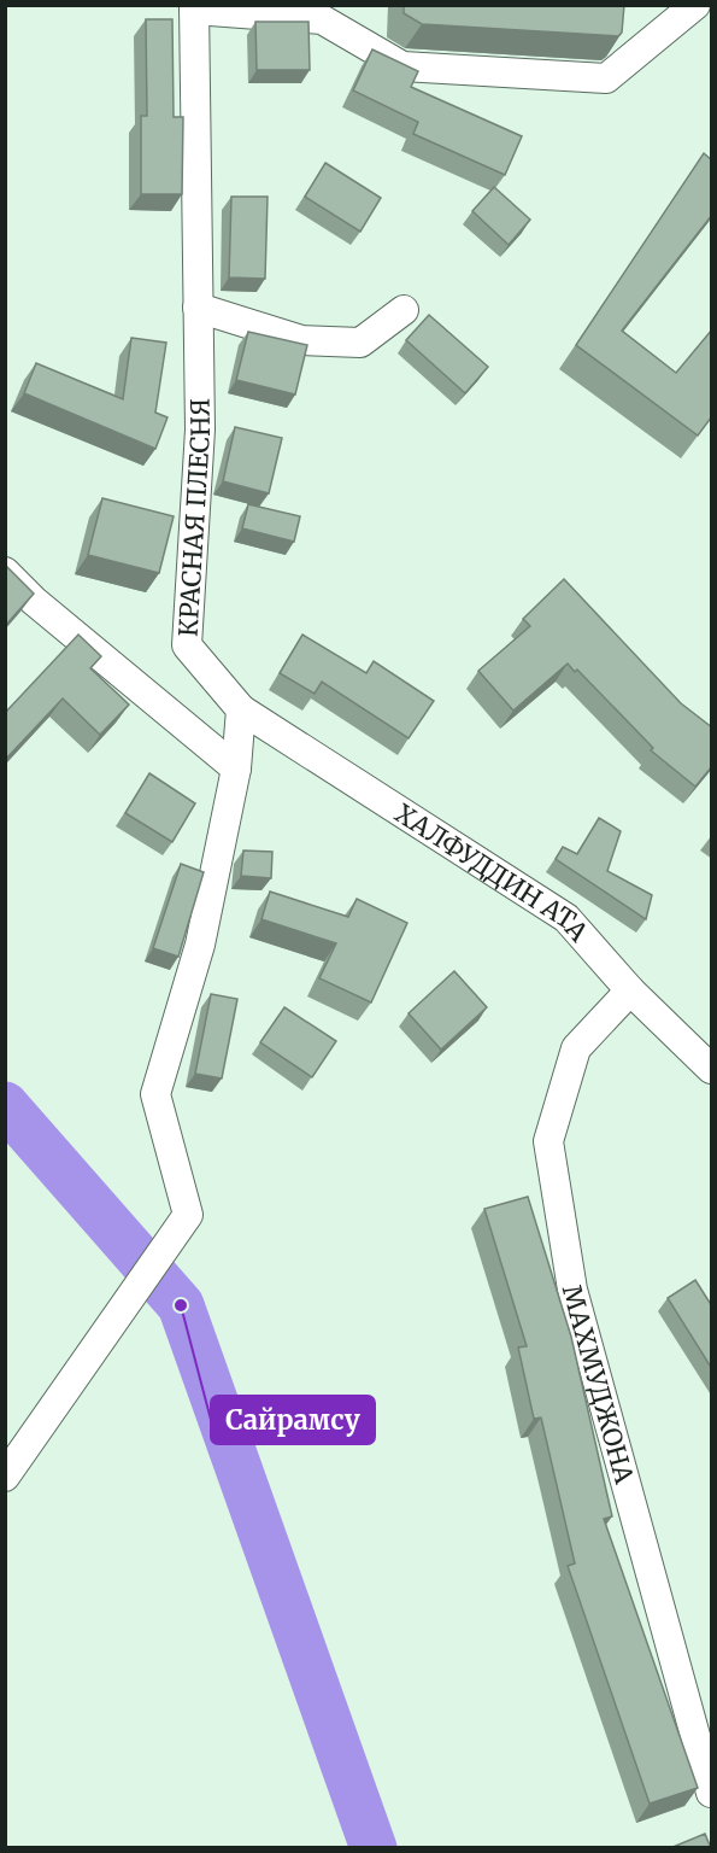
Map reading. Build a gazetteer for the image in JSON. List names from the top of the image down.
{
  "streets": {
    "street": ["КРАСНАЯ ПЛЕСНЯ", "ХАЛФУДДИН АТА", "МАХМУДЖОНА"]
  },
  "crossings": [
    ["КРАСНАЯ ПЛЕСНЯ", "ХАЛФУДДИН АТА"],
    ["ХАЛФУДДИН АТА", "МАХМУДЖОНА"]
  ],
  "places": ["Сайрамсу"]
}
